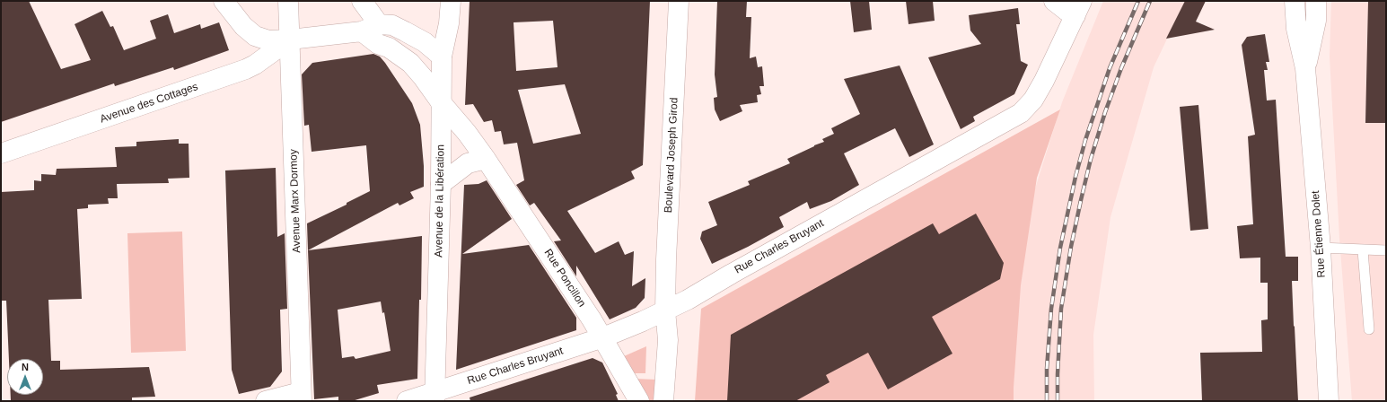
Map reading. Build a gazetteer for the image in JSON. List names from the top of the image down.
{
  "streets": {
    "street": [
      "Avenue des Cottages",
      "Boulevard Joseph Girod",
      "Avenue Marx Dormoy",
      "Avenue de la Libération",
      "Rue Étienne Dolet",
      "Rue Charles Bruyant",
      "Rue Poncillon"
    ]
  },
  "crossings": [
    ["Avenue des Cottages", "Avenue Marx Dormoy"],
    ["Boulevard Joseph Girod", "Rue Charles Bruyant"],
    ["Avenue de la Libération", "Rue Charles Bruyant"],
    ["Avenue de la Libération", "Rue Poncillon"],
    ["Rue Charles Bruyant", "Rue Poncillon"]
  ],
  "north": "top"
}
